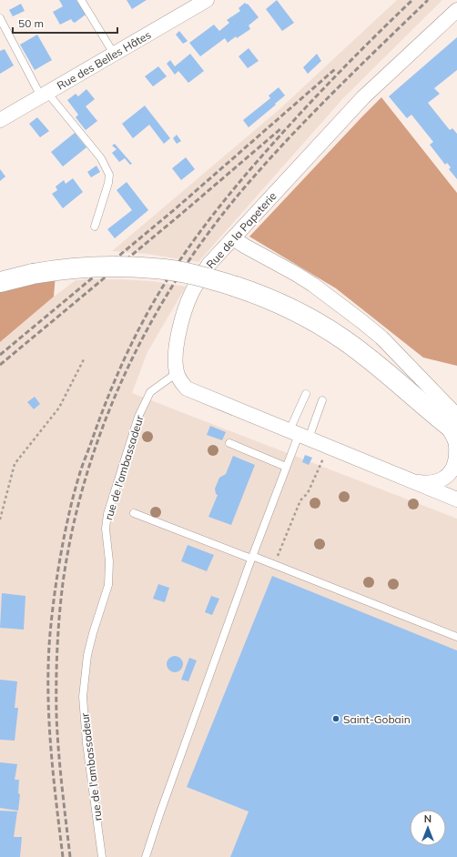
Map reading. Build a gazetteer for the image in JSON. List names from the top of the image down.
{
  "streets": {
    "street": ["Rue des Belles Hâtes", "Rue de la Papeterie"],
    "lane": ["rue de l'ambassadeur"]
  },
  "crossings": [
    ["Rue de la Papeterie", "rue de l'ambassadeur"]
  ],
  "places": ["Saint-Gobain"],
  "scale_bar": "50 m",
  "north": "top"
}
